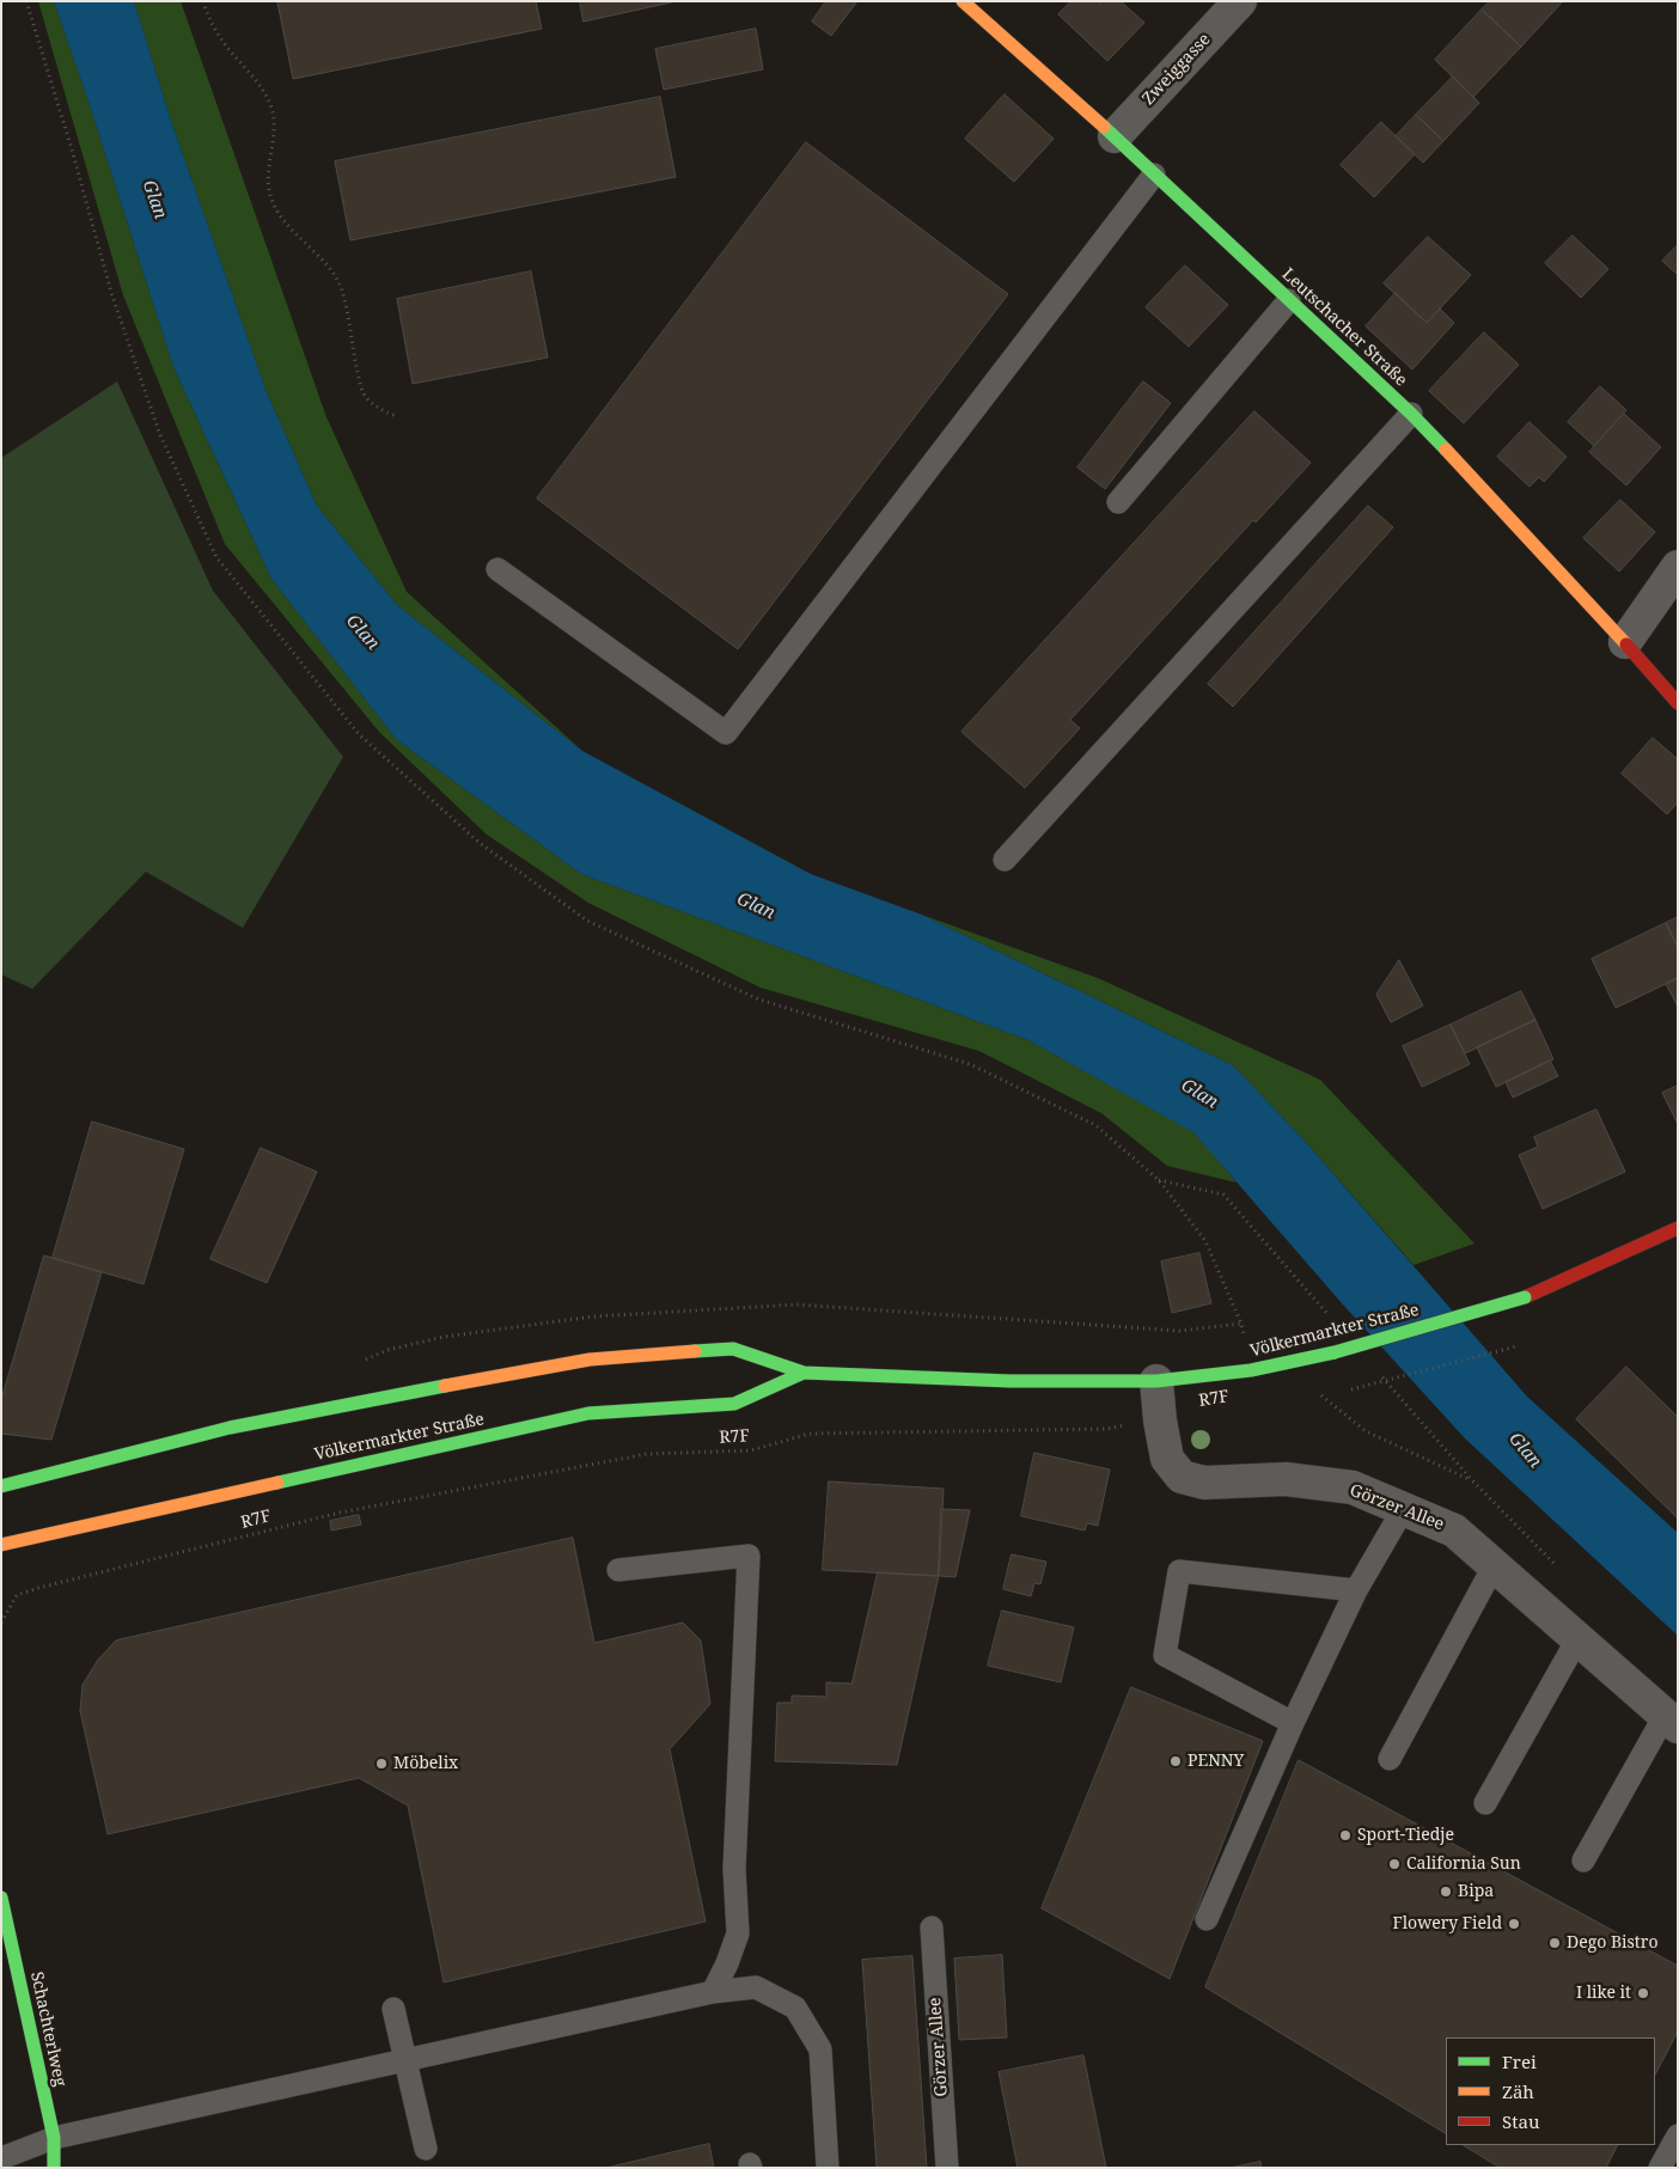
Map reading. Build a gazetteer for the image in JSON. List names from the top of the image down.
{
  "streets": {
    "main road": ["Leutschacher Straße", "Völkermarkter Straße", "Schachterlweg"],
    "street": ["Zweiggasse", "Görzer Allee"],
    "path": ["R7F"]
  },
  "crossings": [
    ["Zweiggasse", "Leutschacher Straße"],
    ["Völkermarkter Straße", "Görzer Allee"],
    ["R7F", "Görzer Allee"]
  ],
  "water": ["Glan"],
  "places": [
    "PENNY",
    "Möbelix",
    "Sport-Tiedje",
    "California Sun",
    "Bipa",
    "Flowery Field",
    "Dego Bistro",
    "I like it"
  ],
  "legend": ["Frei", "Zäh", "Stau"]
}
